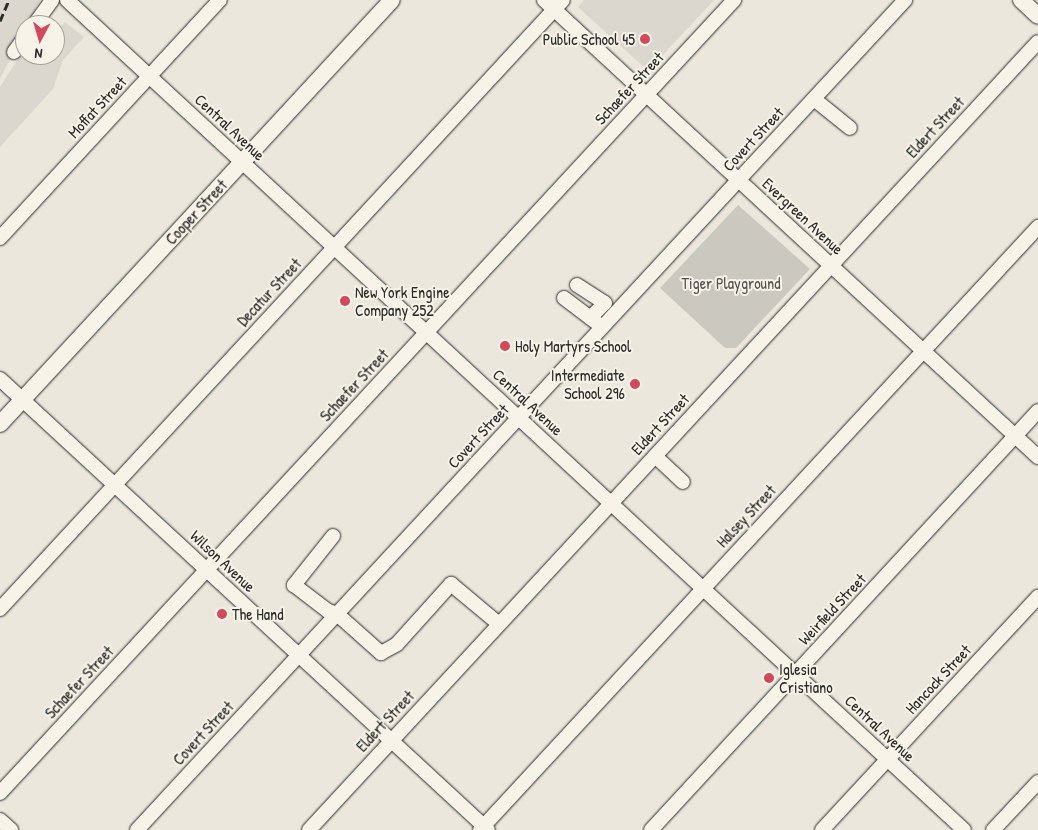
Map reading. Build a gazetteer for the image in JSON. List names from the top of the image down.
{
  "streets": {
    "main road": ["Cooper Street"],
    "street": [
      "Schaefer Street",
      "Moffat Street",
      "Central Avenue",
      "Eldert Street",
      "Covert Street",
      "Evergreen Avenue",
      "Decatur Street",
      "Halsey Street",
      "Wilson Avenue",
      "Weirfield Street",
      "Hancock Street"
    ]
  },
  "crossings": [
    ["Schaefer Street", "Central Avenue"],
    ["Schaefer Street", "Evergreen Avenue"],
    ["Schaefer Street", "Wilson Avenue"],
    ["Moffat Street", "Central Avenue"],
    ["Central Avenue", "Eldert Street"],
    ["Central Avenue", "Covert Street"],
    ["Central Avenue", "Cooper Street"],
    ["Central Avenue", "Decatur Street"],
    ["Central Avenue", "Halsey Street"],
    ["Central Avenue", "Weirfield Street"],
    ["Central Avenue", "Hancock Street"],
    ["Eldert Street", "Evergreen Avenue"],
    ["Eldert Street", "Wilson Avenue"],
    ["Covert Street", "Evergreen Avenue"],
    ["Covert Street", "Wilson Avenue"],
    ["Cooper Street", "Wilson Avenue"],
    ["Evergreen Avenue", "Decatur Street"],
    ["Evergreen Avenue", "Halsey Street"],
    ["Evergreen Avenue", "Weirfield Street"],
    ["Decatur Street", "Wilson Avenue"],
    ["Halsey Street", "Wilson Avenue"]
  ],
  "parks": ["Tiger Playground"],
  "places": [
    "Public School 45",
    "New York Engine Company 252",
    "Holy Martyrs School",
    "Intermediate School 296",
    "The Hand",
    "Iglesia Cristiano"
  ],
  "north": "bottom"
}
